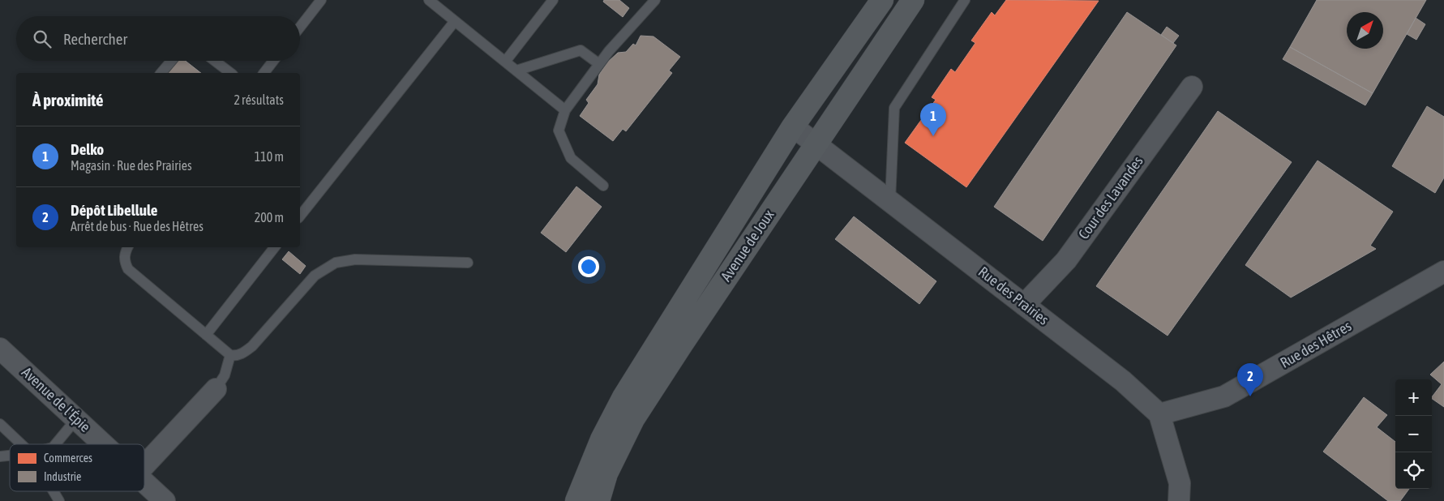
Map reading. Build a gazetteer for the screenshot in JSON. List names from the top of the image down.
{
  "streets": {
    "main road": ["Avenue de Joux"],
    "street": [
      "Cour des Lavandes",
      "Rue des Prairies",
      "Rue des Hêtres",
      "Avenue de l'Épie"
    ]
  },
  "crossings": [
    ["Cour des Lavandes", "Rue des Prairies"],
    ["Avenue de Joux", "Rue des Prairies"],
    ["Rue des Prairies", "Rue des Hêtres"]
  ],
  "legend": ["Commerces", "Industrie"],
  "north": "top right",
  "page": {
    "search": "Rechercher",
    "heading": ["À proximité", "2 résultats"],
    "pins": ["1", "2"],
    "list": [
      {
        "mark": "1",
        "name": "Delko",
        "note": "Magasin · Rue des Prairies",
        "value": "110 m"
      },
      {
        "mark": "2",
        "name": "Dépôt Libellule",
        "note": "Arrêt de bus · Rue des Hêtres",
        "value": "200 m"
      }
    ],
    "map_buttons": ["+", "−"]
  }
}
